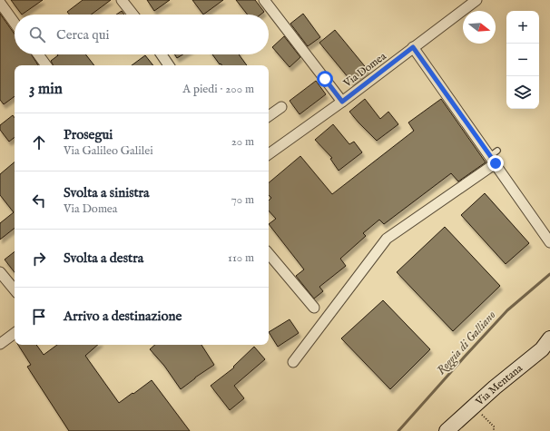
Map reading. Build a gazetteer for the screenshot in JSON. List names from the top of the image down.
{
  "streets": {
    "street": ["Via Domea", "Via Mentana"]
  },
  "water": ["Roggia di Galliano"],
  "north": "right",
  "page": {
    "map_buttons": ["+", "−"],
    "search": "Cerca qui",
    "heading": ["3 min", "A piedi · 200 m"],
    "list": [
      ["Prosegui", "Via Galileo Galilei", "20 m"],
      ["Svolta a sinistra", "Via Domea", "70 m"],
      ["Svolta a destra", "110 m"],
      "Arrivo a destinazione"
    ]
  }
}
